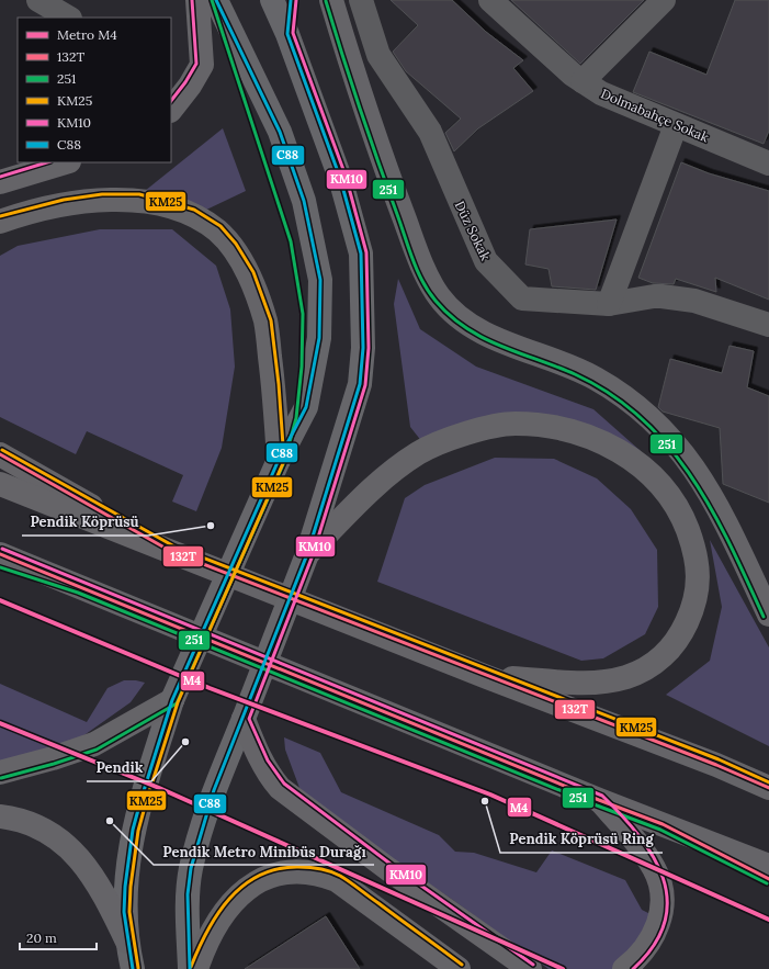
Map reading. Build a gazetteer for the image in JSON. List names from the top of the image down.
{
  "streets": {
    "street": ["Dolmabahçe Sokak", "Düz Sokak"]
  },
  "places": [
    "Pendik Köprüsü",
    "Pendik",
    "Pendi̇k Köprüsü Ri̇ng",
    "Pendik Metro Minibüs Durağı"
  ],
  "lines": [
    "transit line 251",
    "transit line KM10",
    "transit line C88",
    "transit line KM25",
    "transit line 132T",
    "metro line M4"
  ],
  "legend": [
    "Metro M4",
    "132T",
    "251",
    "KM25",
    "KM10",
    "C88"
  ],
  "scale_bar": "20 m"
}
